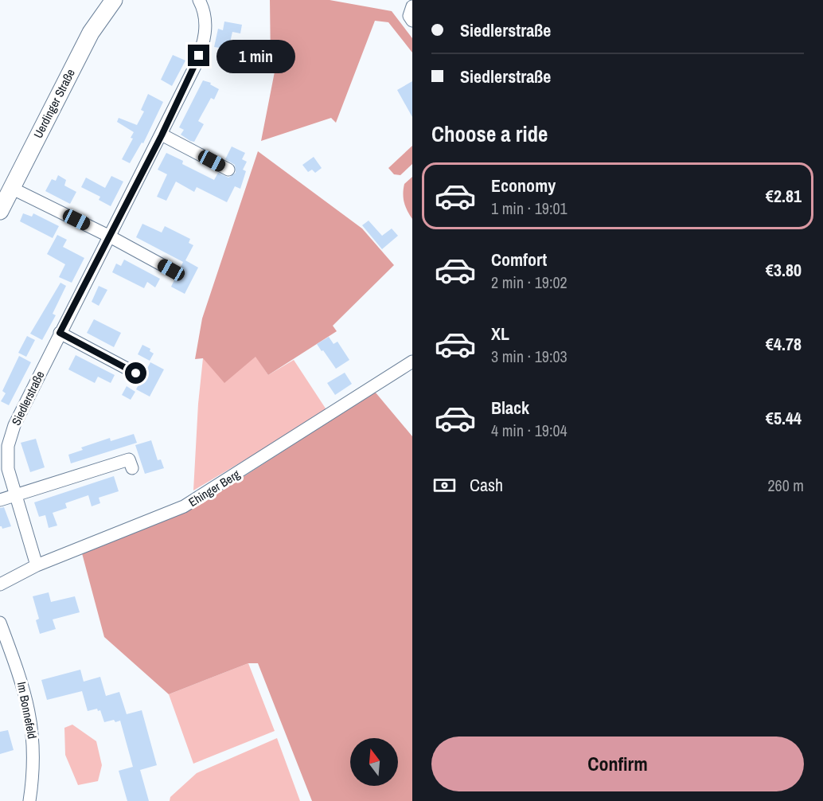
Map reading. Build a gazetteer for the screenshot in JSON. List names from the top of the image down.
{
  "streets": {
    "main road": ["Uerdinger Straße"],
    "street": ["Siedlerstraße", "Ehinger Berg", "Im Bonnefeld"]
  },
  "crossings": [
    ["Siedlerstraße", "Ehinger Berg"]
  ],
  "north": "top",
  "page": {
    "banner": ["Siedlerstraße", "Siedlerstraße"],
    "bubble": "1 min",
    "heading": "Choose a ride",
    "list": [
      {
        "name": "Economy",
        "note": "1 min · 19:01",
        "value": "€2.81"
      },
      {
        "name": "Comfort",
        "note": "2 min · 19:02",
        "value": "€3.80"
      },
      {
        "name": "XL",
        "note": "3 min · 19:03",
        "value": "€4.78"
      },
      {
        "name": "Black",
        "note": "4 min · 19:04",
        "value": "€5.44"
      }
    ],
    "pay": ["Cash", "260 m"],
    "buttons": "Confirm"
  }
}
